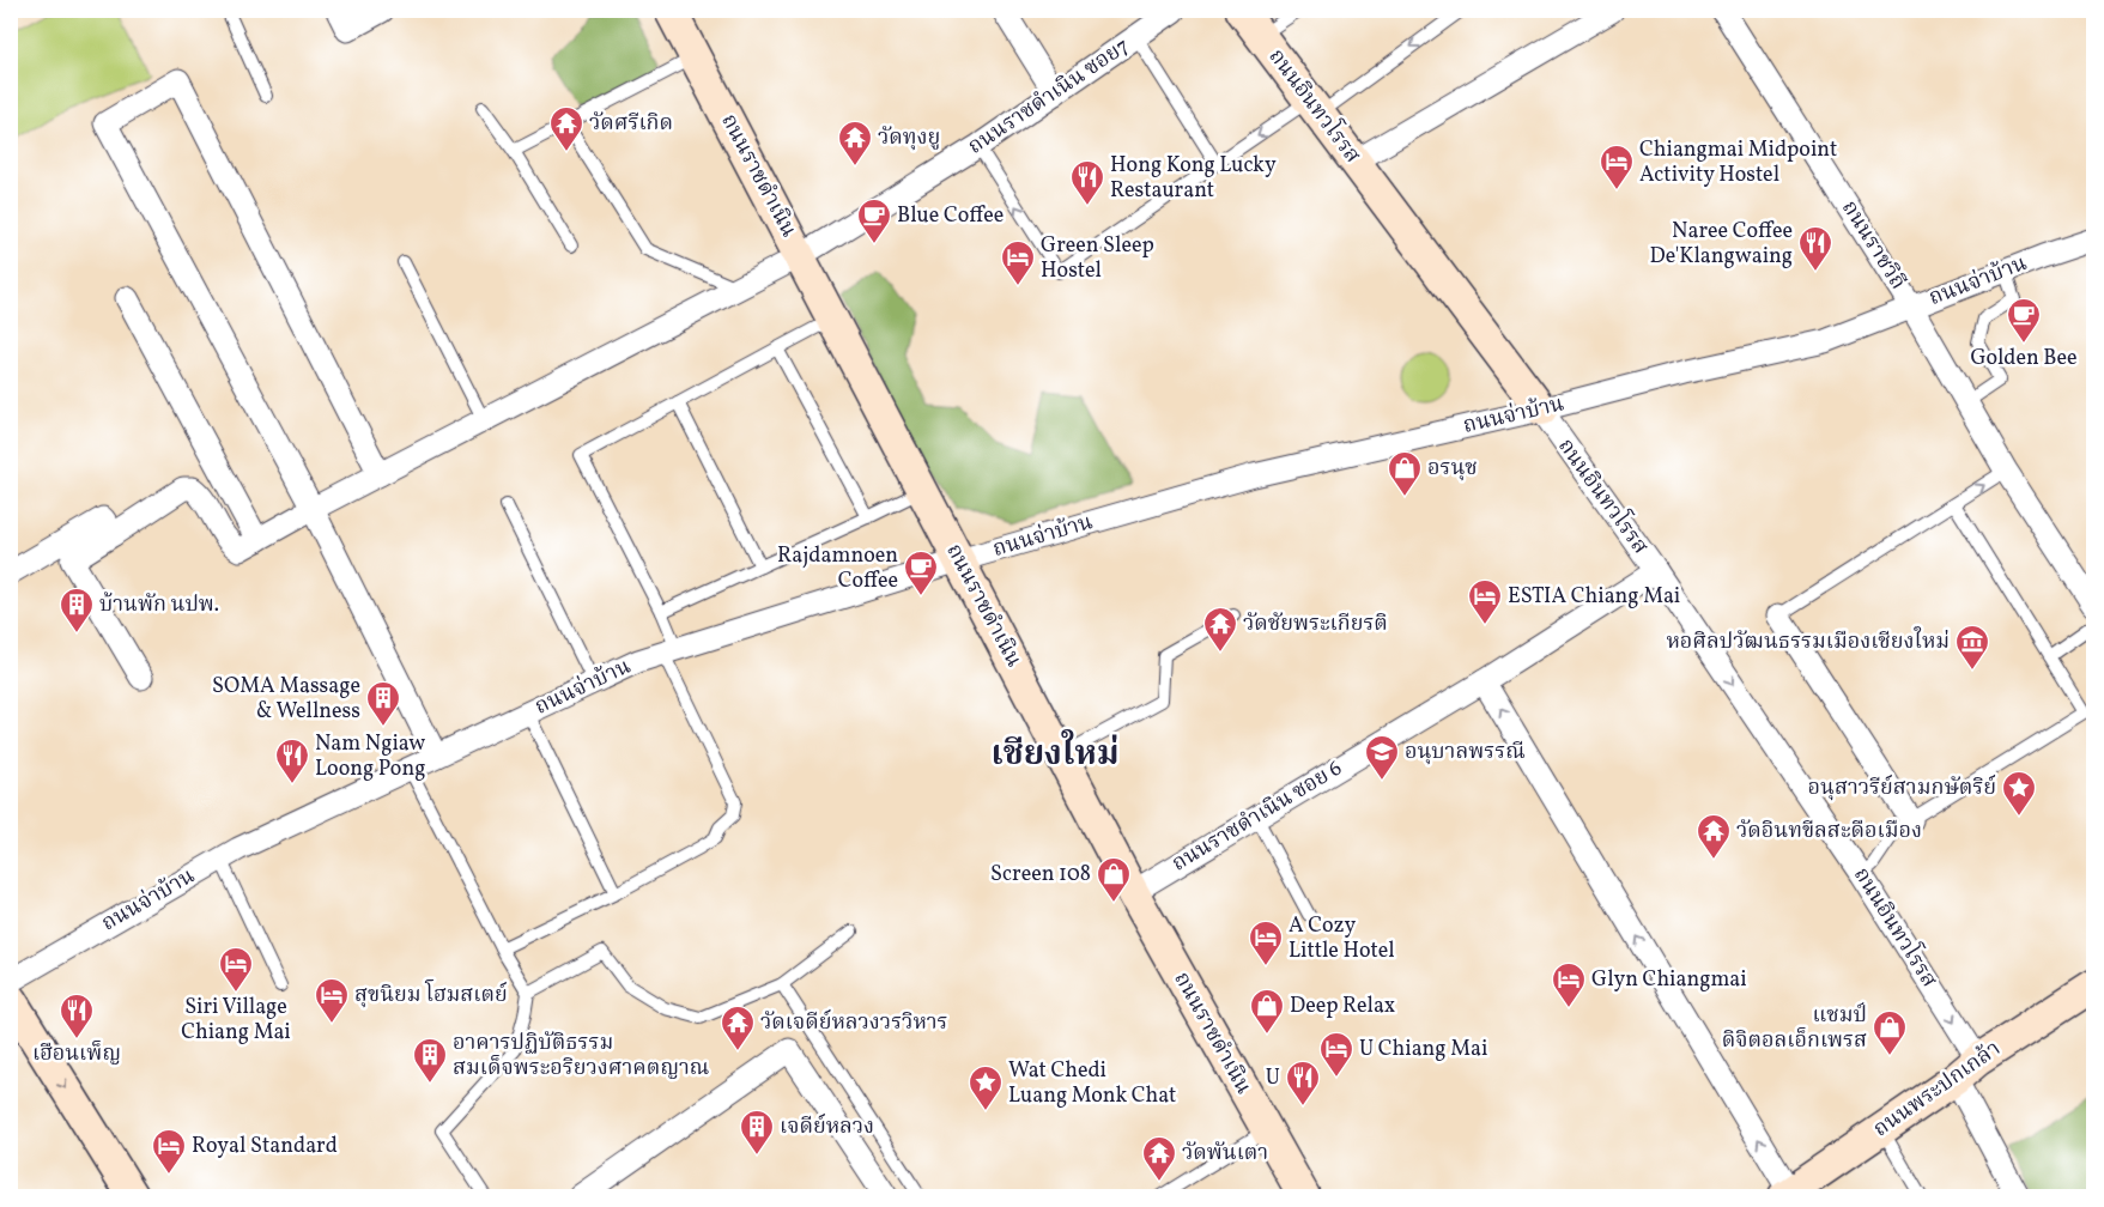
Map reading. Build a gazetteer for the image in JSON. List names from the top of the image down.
{
  "streets": {
    "street": [
      "ถนนราชดำเนิน ซอย7",
      "ถนนอินทวโรรส",
      "ถนนราชดำเนิน",
      "ถนนราชวิถี",
      "ถนนจ่าบ้าน",
      "ถนนราชดำเนิน ซอย 6",
      "ถนนพระปกเกล้า"
    ]
  },
  "crossings": [
    ["ถนนราชดำเนิน ซอย7", "ถนนราชดำเนิน"],
    ["ถนนอินทวโรรส", "ถนนจ่าบ้าน"],
    ["ถนนอินทวโรรส", "ถนนราชดำเนิน ซอย 6"],
    ["ถนนอินทวโรรส", "ถนนพระปกเกล้า"],
    ["ถนนราชดำเนิน", "ถนนจ่าบ้าน"],
    ["ถนนราชดำเนิน", "ถนนราชดำเนิน ซอย 6"],
    ["ถนนราชวิถี", "ถนนจ่าบ้าน"]
  ],
  "districts": ["เชียงใหม่"],
  "places": {
    "temple": [
      "วัดศรีเกิด",
      "วัดทุงยู",
      "วัดชัยพระเกียรติ",
      "วัดอินทขีลสะดือเมือง",
      "วัดเจดีย์หลวงวรวิหาร",
      "วัดพันเตา"
    ],
    "hotel": [
      "Chiangmai Midpoint Activity Hostel",
      "Green Sleep Hostel",
      "ESTIA Chiang Mai",
      "A Cozy Little Hotel",
      "Siri Village Chiang Mai",
      "Glyn Chiangmai",
      "สุขนิยม โฮมสเตย์",
      "U Chiang Mai",
      "Royal Standard"
    ],
    "restaurant": [
      "Hong Kong Lucky Restaurant",
      "Naree Coffee De'Klangwaing",
      "Nam Ngiaw Loong Pong",
      "เฮือนเพ็ญ",
      "U"
    ],
    "cafe": ["Blue Coffee", "Golden Bee", "Rajdamnoen Coffee"],
    "shop": [
      "อรนุช",
      "Screen 108",
      "Deep Relax",
      "แชมป์ ดิจิตอลเอ็กเพรส"
    ],
    "building": [
      "บ้านพัก นปพ.",
      "SOMA Massage & Wellness",
      "อาคารปฏิบัติธรรม สมเด็จพระอริยวงศาคตญาณ",
      "เจดีย์หลวง"
    ],
    "museum": ["หอศิลปวัฒนธรรมเมืองเชียงใหม่"],
    "school or university": ["อนุบาลพรรณี"],
    "place": ["อนุสาวรีย์สามกษัตริย์", "Wat Chedi Luang Monk Chat"]
  }
}
